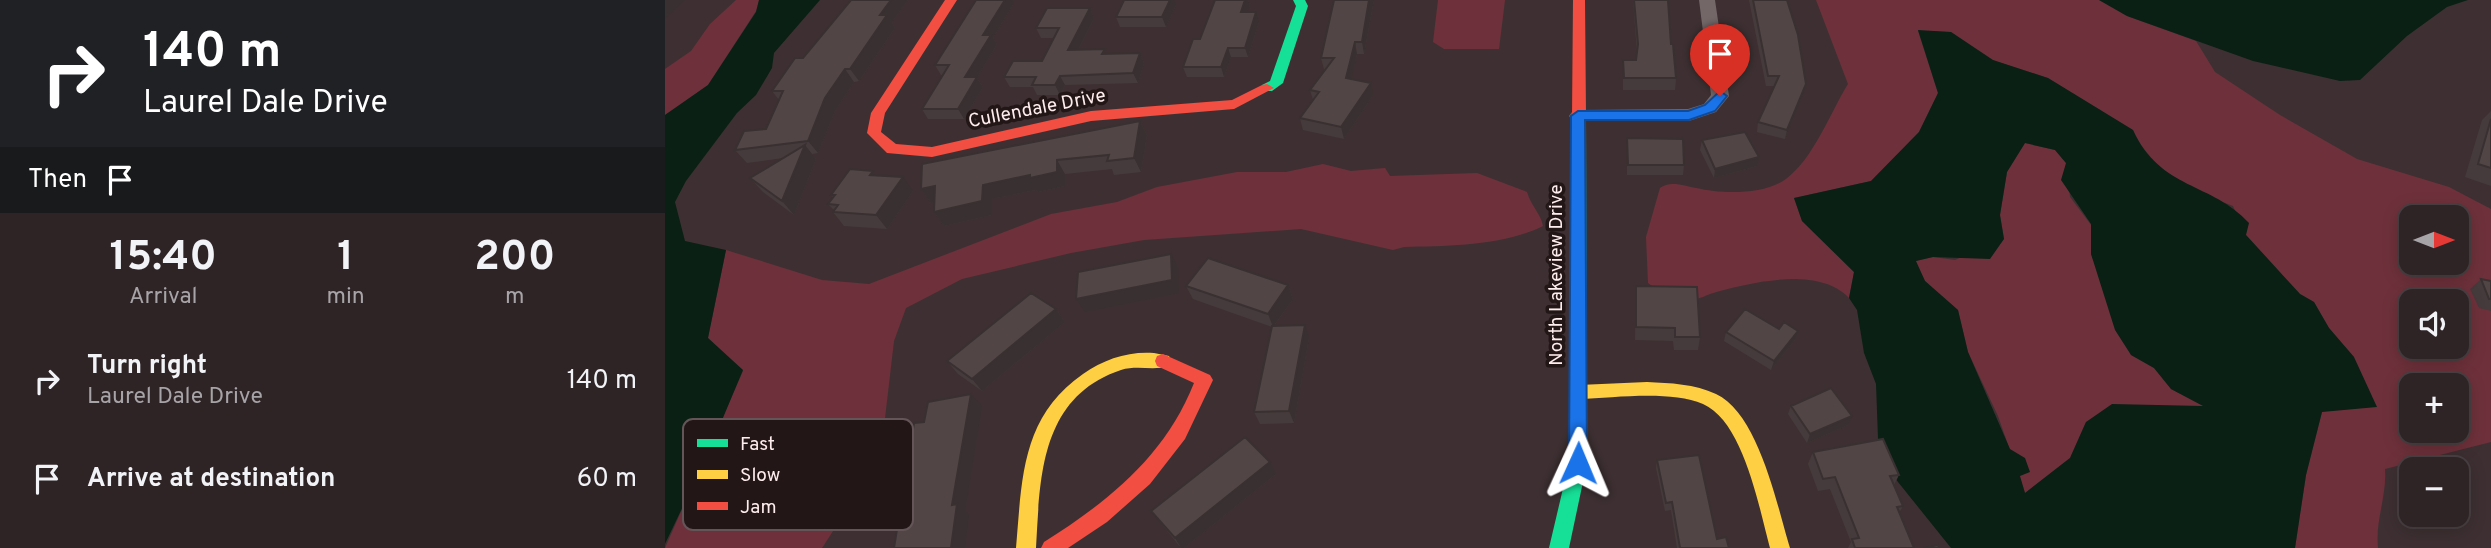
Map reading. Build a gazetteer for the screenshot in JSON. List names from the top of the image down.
{
  "streets": {
    "street": ["Cullendale Drive", "North Lakeview Drive"]
  },
  "legend": ["Fast", "Slow", "Jam"],
  "north": "right",
  "page": {
    "turn": ["140 m", "Laurel Dale Drive"],
    "then": "Then",
    "map_buttons": ["+", "−"],
    "eta": [
      "15:40",
      "Arrival",
      "1",
      "min",
      "200",
      "m"
    ],
    "list": [
      {
        "name": "Turn right",
        "note": "Laurel Dale Drive",
        "value": "140 m"
      },
      {
        "name": "Arrive at destination",
        "value": "60 m"
      }
    ]
  }
}
